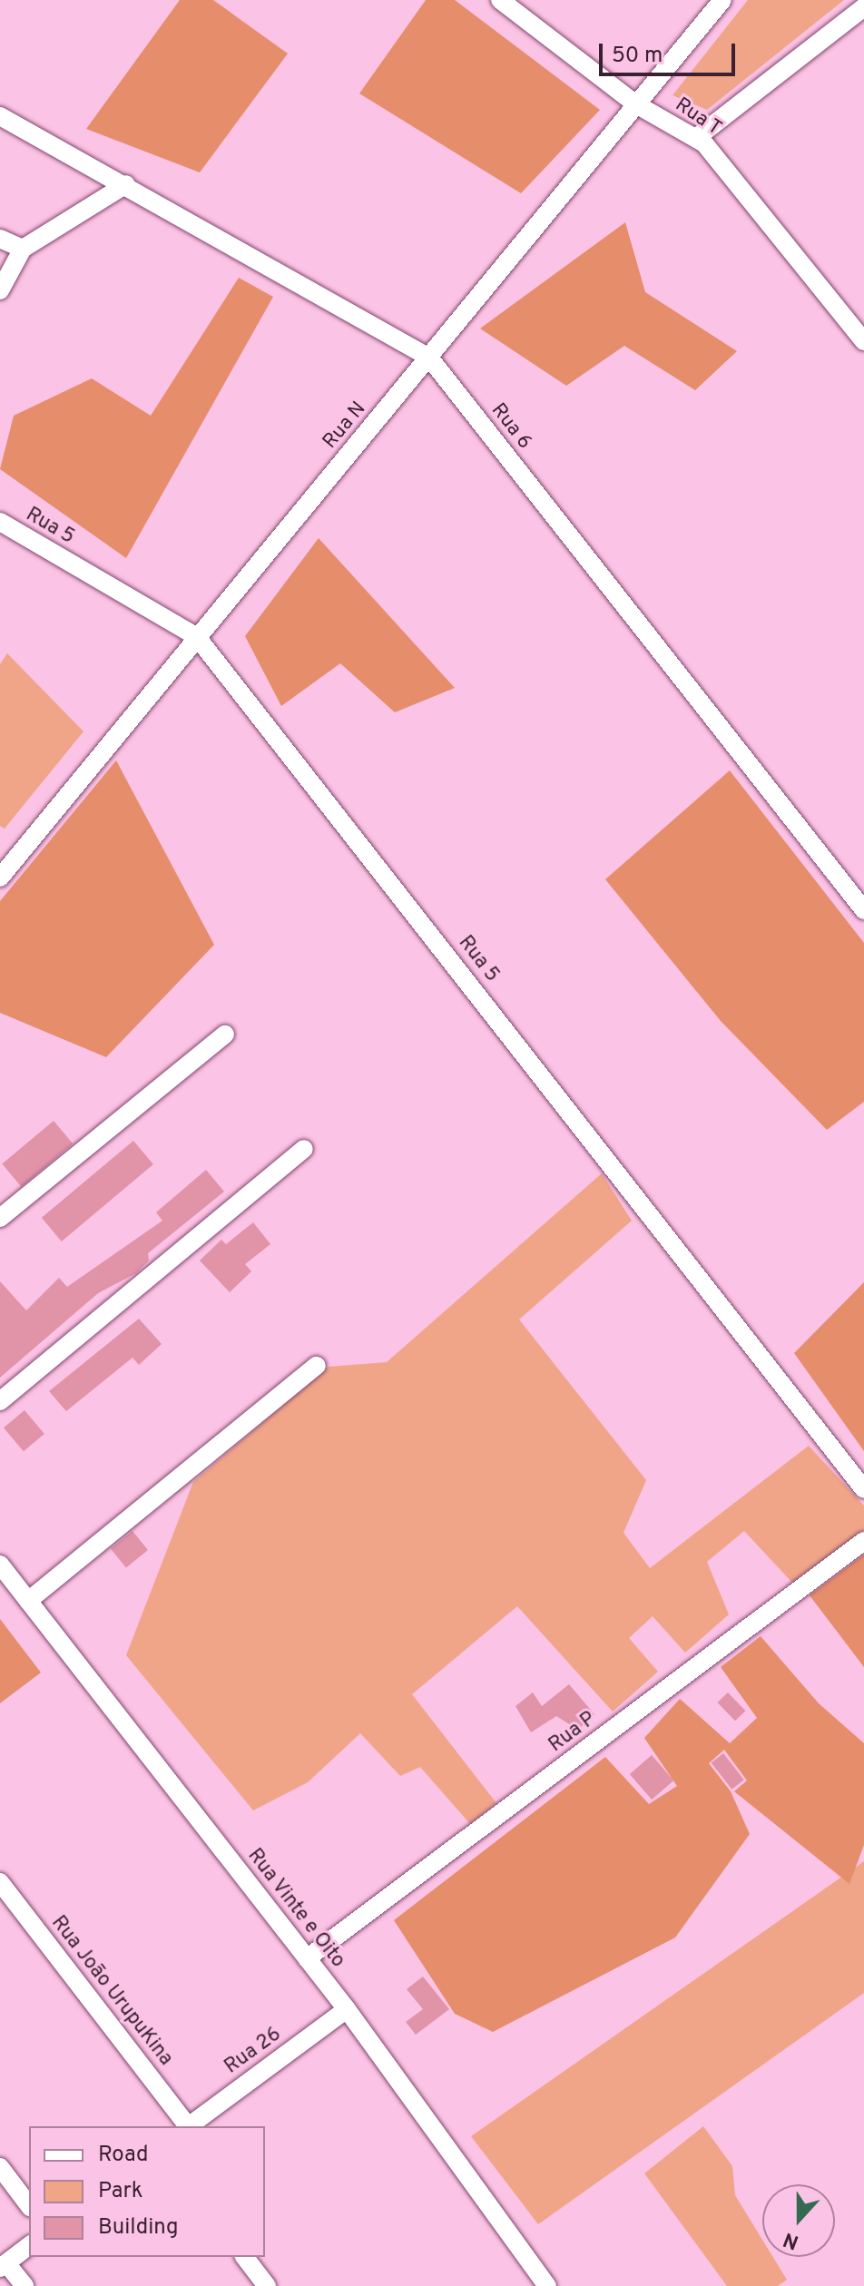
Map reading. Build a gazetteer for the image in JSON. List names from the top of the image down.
{
  "streets": {
    "street": [
      "Rua T",
      "Rua N",
      "Rua 6",
      "Rua 5",
      "Rua P",
      "Rua Vinte e Oito",
      "Rua João UrupuKina",
      "Rua 26"
    ]
  },
  "crossings": [
    ["Rua T", "Rua N"],
    ["Rua N", "Rua 6"],
    ["Rua N", "Rua 5"],
    ["Rua P", "Rua Vinte e Oito"],
    ["Rua Vinte e Oito", "Rua 26"]
  ],
  "legend": ["Road", "Park", "Building"],
  "scale_bar": "50 m",
  "north": "bottom"
}
